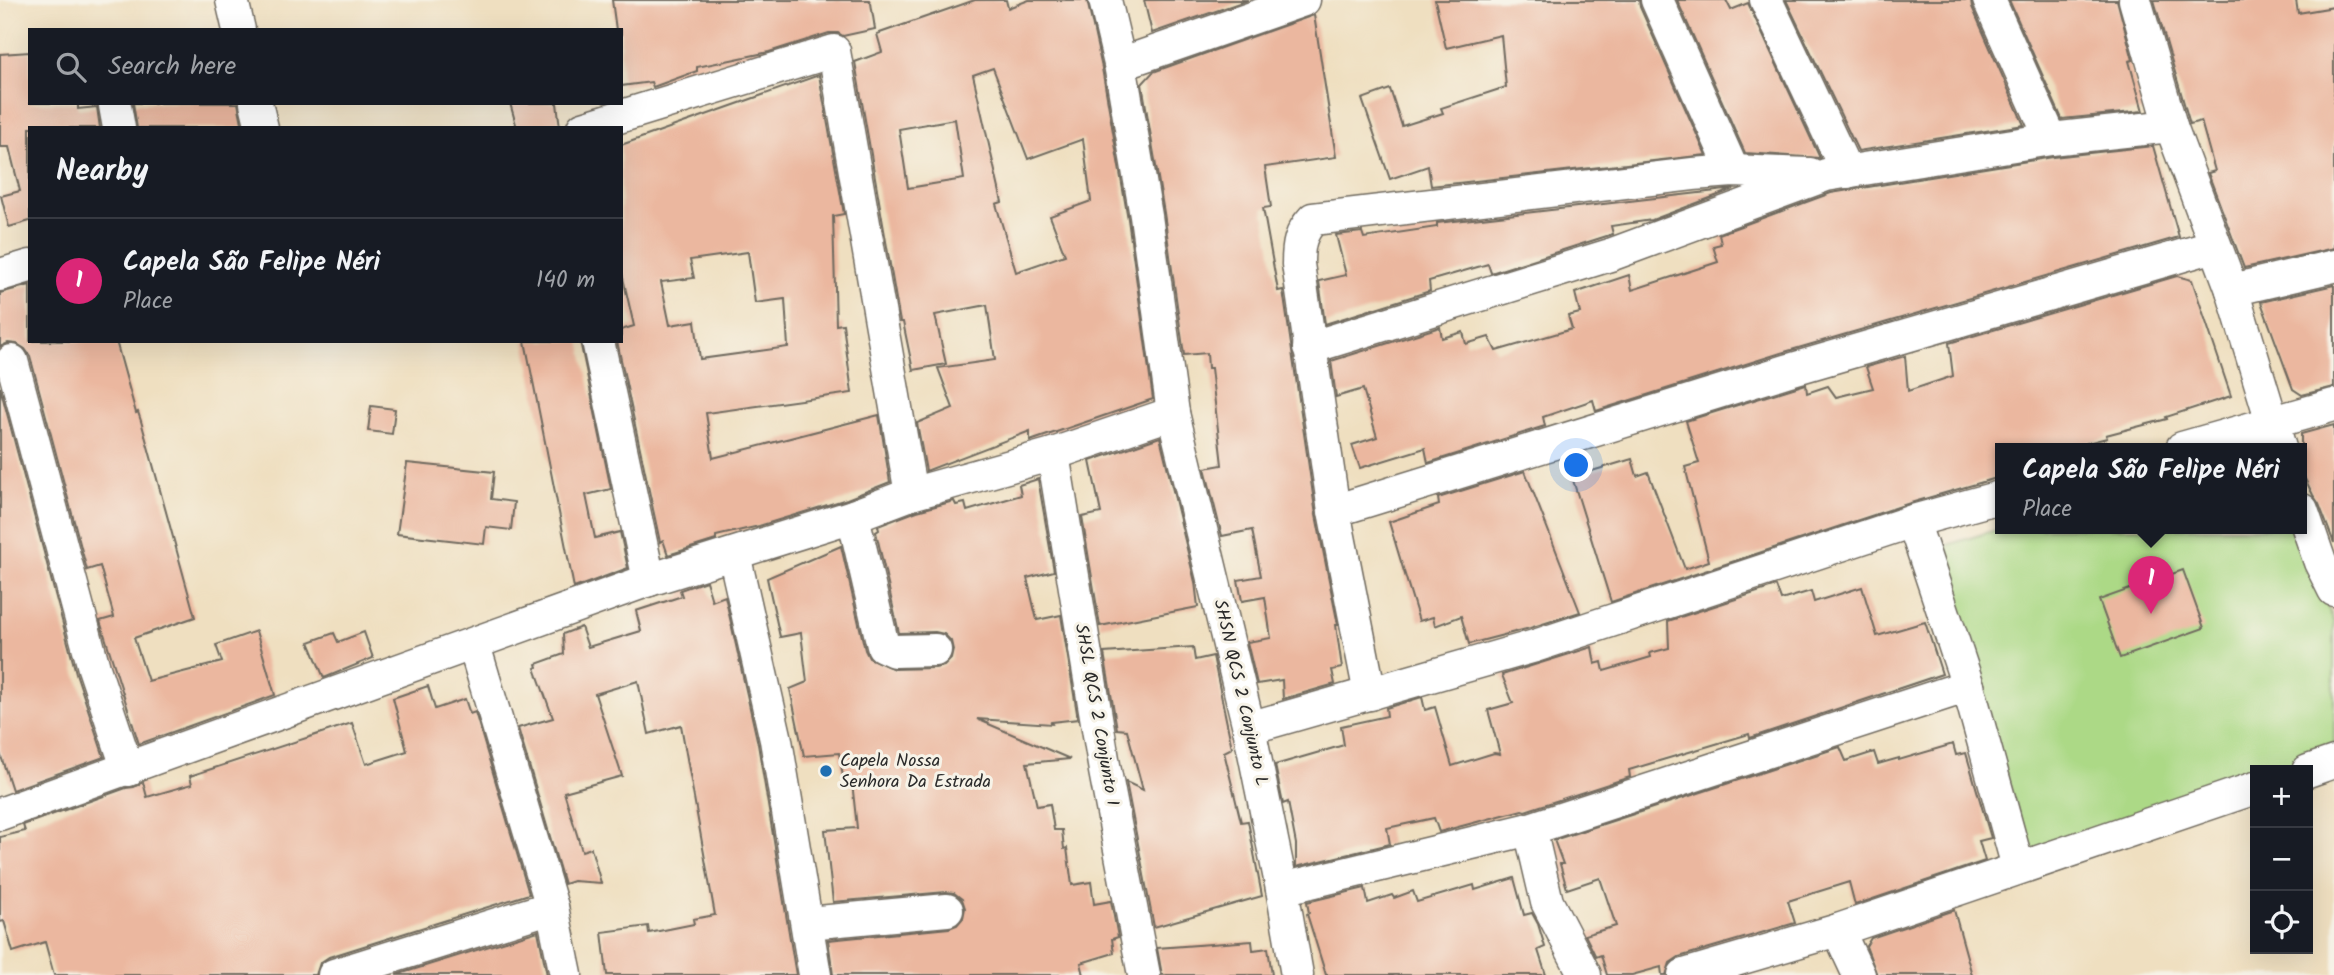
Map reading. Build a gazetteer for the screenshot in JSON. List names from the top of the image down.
{
  "streets": {
    "street": ["SHSN QCS 2 Conjunto L", "SHSL QCS 2 Conjunto I"]
  },
  "places": ["Capela Nossa Senhora Da Estrada"],
  "page": {
    "search": "Search here",
    "heading": "Nearby",
    "list": [
      {
        "mark": "1",
        "name": "Capela São Felipe Néri",
        "note": "Place",
        "value": "140 m"
      }
    ],
    "popup": ["Capela São Felipe Néri", "Place"],
    "pins": "1",
    "map_buttons": ["+", "−"]
  }
}
